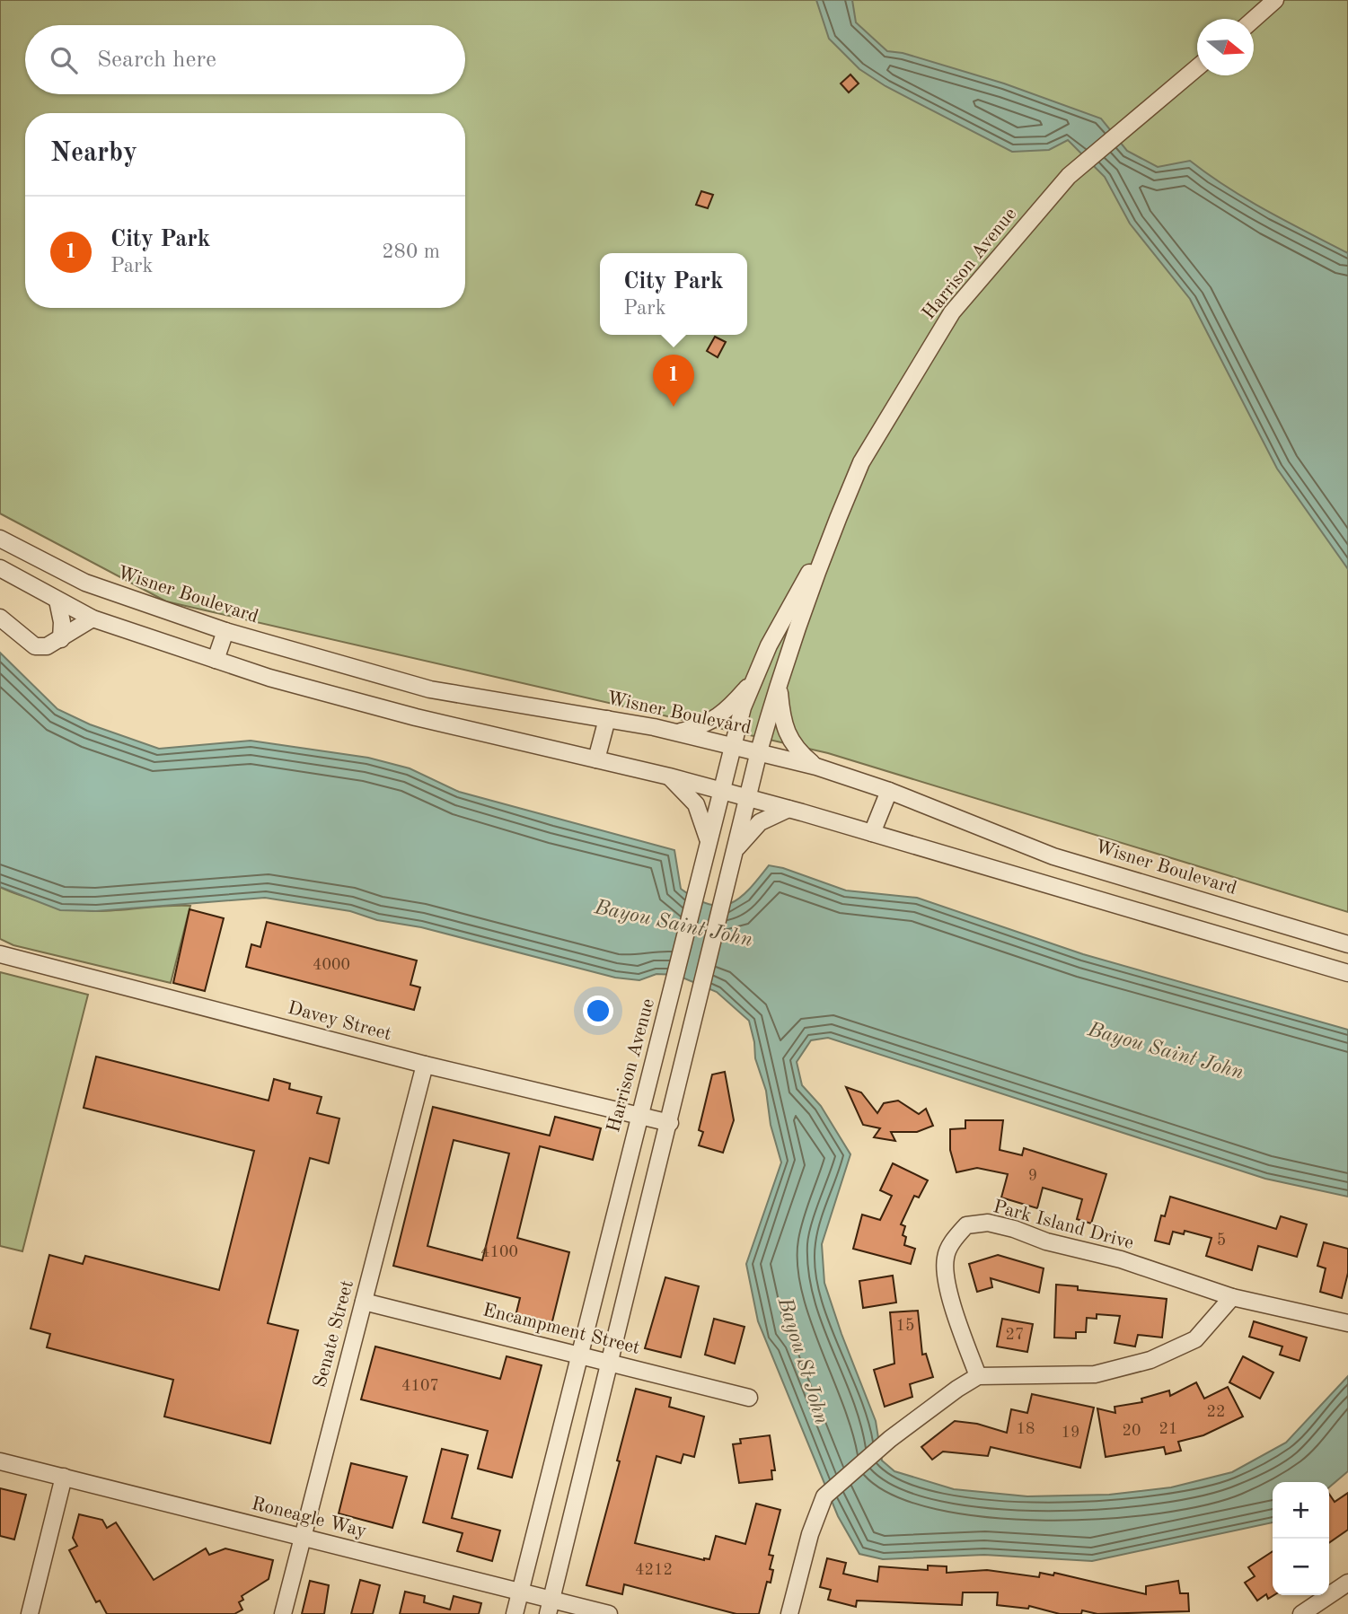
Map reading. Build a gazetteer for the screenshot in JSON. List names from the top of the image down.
{
  "streets": {
    "street": [
      "Harrison Avenue",
      "Wisner Boulevard",
      "Davey Street",
      "Park Island Drive",
      "Encampment Street",
      "Senate Street",
      "Roneagle Way"
    ]
  },
  "crossings": [
    ["Harrison Avenue", "Wisner Boulevard"],
    ["Harrison Avenue", "Davey Street"],
    ["Harrison Avenue", "Encampment Street"],
    ["Harrison Avenue", "Roneagle Way"],
    ["Davey Street", "Senate Street"],
    ["Encampment Street", "Senate Street"],
    ["Senate Street", "Roneagle Way"]
  ],
  "water": ["Bayou Saint John", "Bayou St John"],
  "house_numbers": [
    "4000",
    "9",
    "5",
    "4100",
    "15",
    "27",
    "4107",
    "22",
    "18",
    "21",
    "20",
    "19",
    "4212"
  ],
  "north": "right",
  "page": {
    "search": "Search here",
    "heading": "Nearby",
    "list": [
      {
        "mark": "1",
        "name": "City Park",
        "note": "Park",
        "value": "280 m"
      }
    ],
    "popup": ["City Park", "Park"],
    "pins": "1",
    "map_buttons": ["+", "−"]
  }
}
